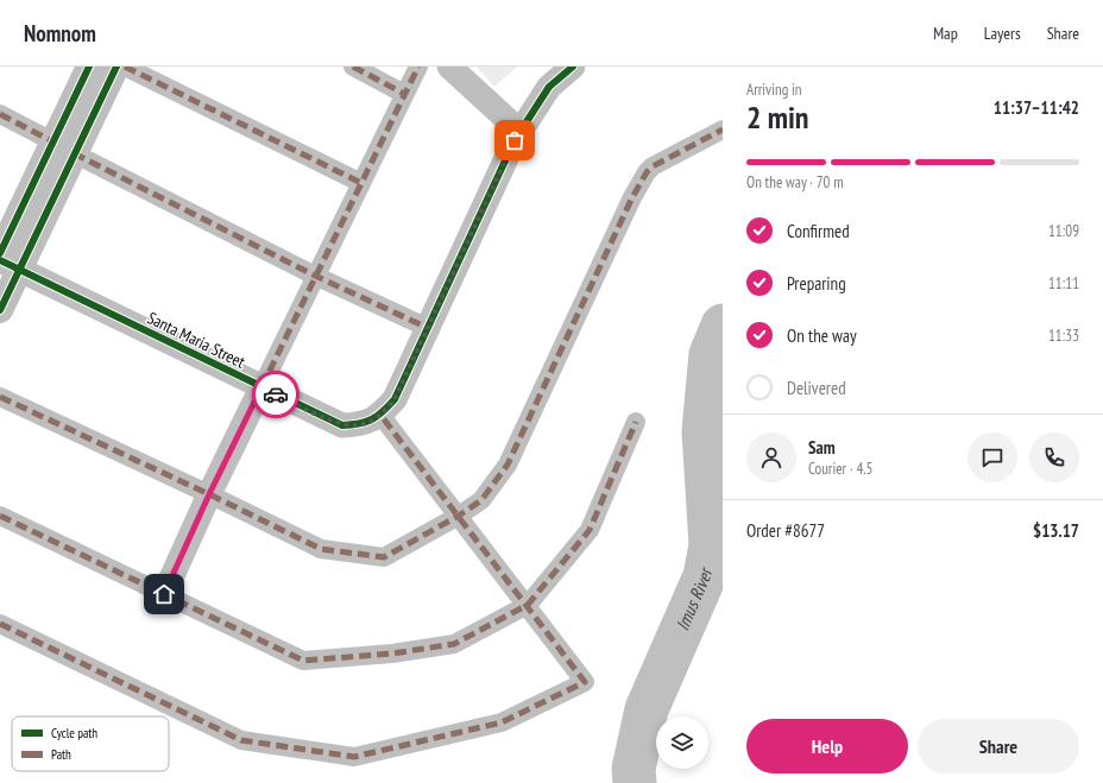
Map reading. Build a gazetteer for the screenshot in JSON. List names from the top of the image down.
{
  "streets": {
    "street": ["Santa Maria Street"]
  },
  "water": ["Imus River"],
  "legend": ["Cycle path", "Path"],
  "page": {
    "header": "Nomnom",
    "nav": ["Map", "Layers", "Share"],
    "heading": ["2 min", "Arriving in", "11:37–11:42"],
    "panel": [
      "Sam",
      "Courier · 4.5",
      "Order #8677",
      "$13.17"
    ],
    "bar": "On the way · 70 m",
    "list": [
      ["Confirmed", "11:09"],
      ["Preparing", "11:11"],
      ["On the way", "11:33"],
      "Delivered"
    ],
    "buttons": ["Help", "Share"]
  }
}
